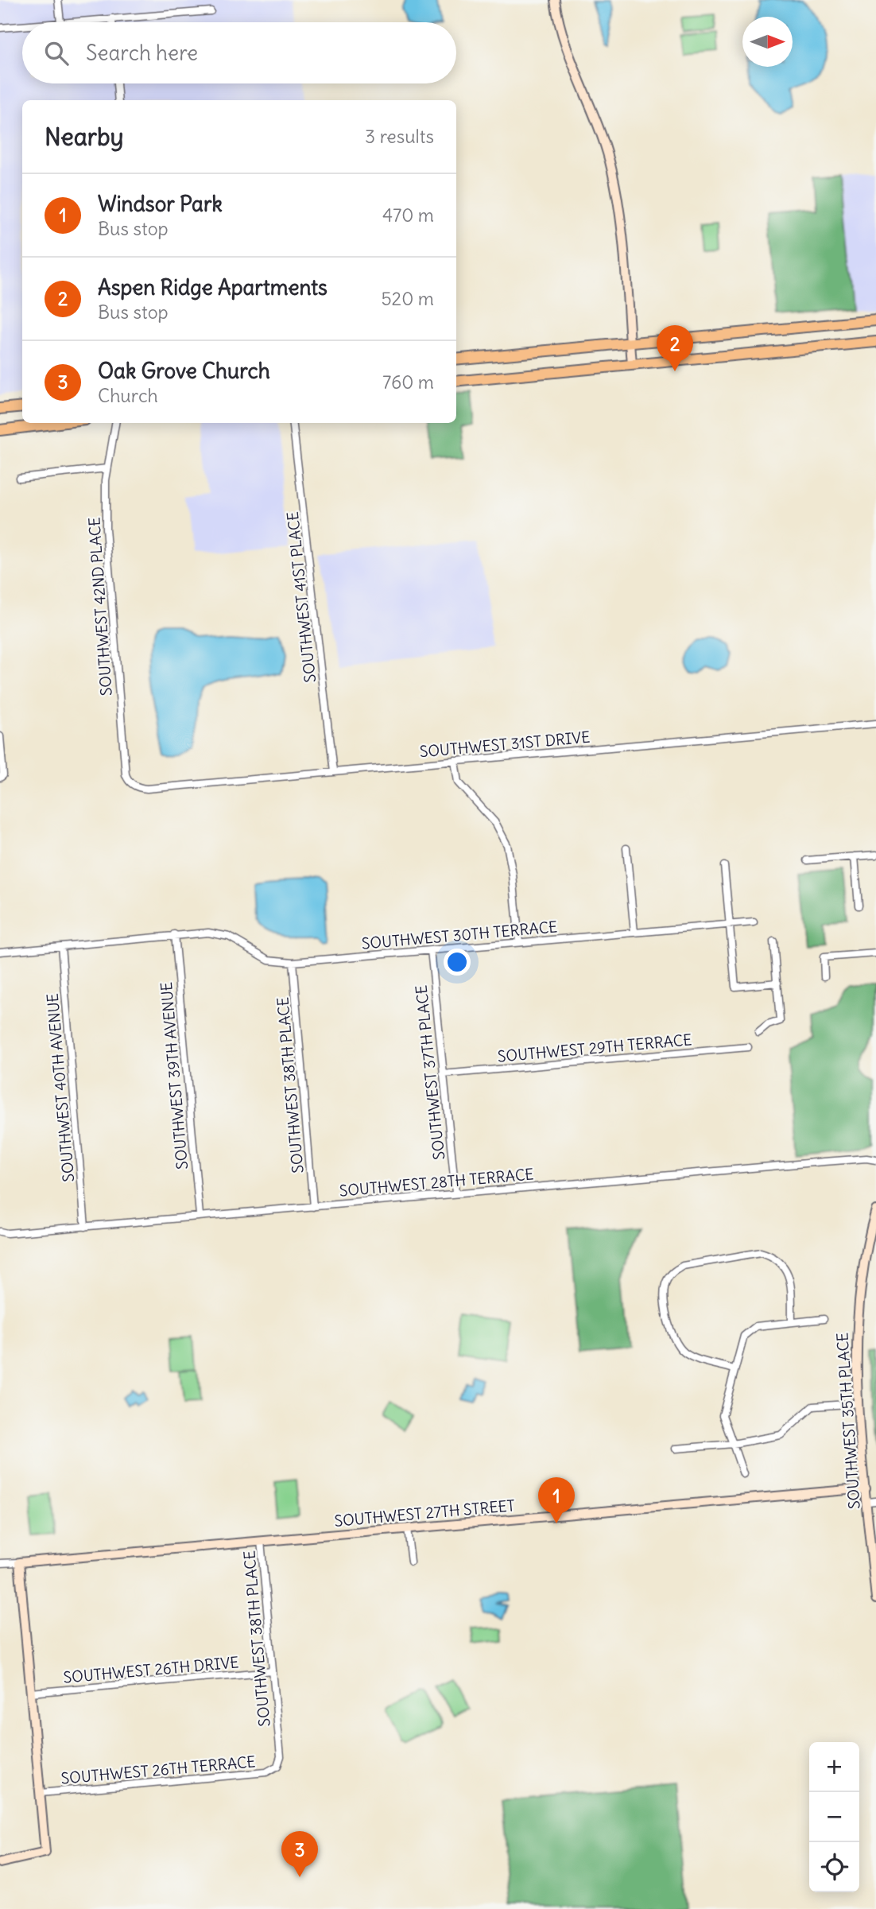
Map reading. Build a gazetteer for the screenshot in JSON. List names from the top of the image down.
{
  "streets": {
    "street": [
      "SOUTHWEST 41ST PLACE",
      "SOUTHWEST 42ND PLACE",
      "SOUTHWEST 31ST DRIVE",
      "SOUTHWEST 30TH TERRACE",
      "SOUTHWEST 29TH TERRACE",
      "SOUTHWEST 37TH PLACE",
      "SOUTHWEST 39TH AVENUE",
      "SOUTHWEST 38TH PLACE",
      "SOUTHWEST 40TH AVENUE",
      "SOUTHWEST 28TH TERRACE",
      "SOUTHWEST 35TH PLACE",
      "SOUTHWEST 27TH STREET",
      "SOUTHWEST 26TH DRIVE",
      "SOUTHWEST 26TH TERRACE"
    ]
  },
  "crossings": [
    ["SOUTHWEST 41ST PLACE", "SOUTHWEST 31ST DRIVE"],
    ["SOUTHWEST 42ND PLACE", "SOUTHWEST 31ST DRIVE"],
    ["SOUTHWEST 30TH TERRACE", "SOUTHWEST 37TH PLACE"],
    ["SOUTHWEST 30TH TERRACE", "SOUTHWEST 39TH AVENUE"],
    ["SOUTHWEST 30TH TERRACE", "SOUTHWEST 38TH PLACE"],
    ["SOUTHWEST 30TH TERRACE", "SOUTHWEST 40TH AVENUE"],
    ["SOUTHWEST 29TH TERRACE", "SOUTHWEST 37TH PLACE"],
    ["SOUTHWEST 37TH PLACE", "SOUTHWEST 28TH TERRACE"],
    ["SOUTHWEST 39TH AVENUE", "SOUTHWEST 28TH TERRACE"],
    ["SOUTHWEST 38TH PLACE", "SOUTHWEST 28TH TERRACE"],
    ["SOUTHWEST 38TH PLACE", "SOUTHWEST 27TH STREET"],
    ["SOUTHWEST 38TH PLACE", "SOUTHWEST 26TH DRIVE"],
    ["SOUTHWEST 38TH PLACE", "SOUTHWEST 26TH TERRACE"],
    ["SOUTHWEST 40TH AVENUE", "SOUTHWEST 28TH TERRACE"],
    ["SOUTHWEST 35TH PLACE", "SOUTHWEST 27TH STREET"]
  ],
  "north": "right",
  "page": {
    "search": "Search here",
    "heading": ["Nearby", "3 results"],
    "list": [
      {
        "mark": "1",
        "name": "Windsor Park",
        "note": "Bus stop",
        "value": "470 m"
      },
      {
        "mark": "2",
        "name": "Aspen Ridge Apartments",
        "note": "Bus stop",
        "value": "520 m"
      },
      {
        "mark": "3",
        "name": "Oak Grove Church",
        "note": "Church",
        "value": "760 m"
      }
    ],
    "pins": ["2", "1", "3"],
    "map_buttons": ["+", "−"]
  }
}
